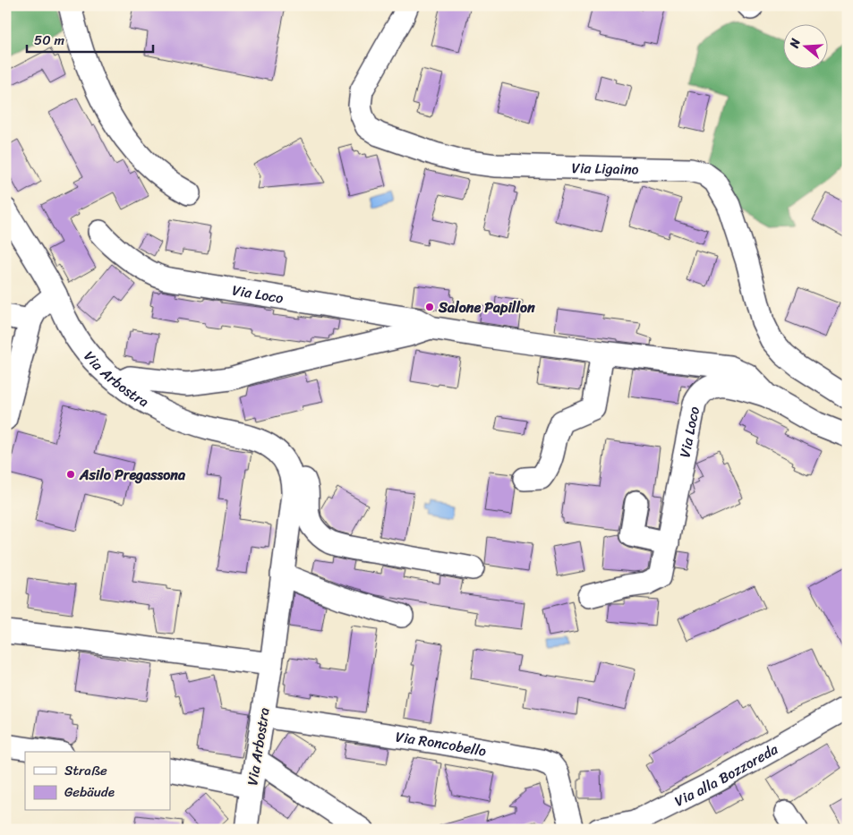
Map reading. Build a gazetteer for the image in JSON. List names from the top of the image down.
{
  "streets": {
    "street": [
      "Via Ligaino",
      "Via Loco",
      "Via Arbostra",
      "Via Roncobello",
      "Via alla Bozzoreda"
    ]
  },
  "crossings": [
    ["Via Loco", "Via Arbostra"],
    ["Via Arbostra", "Via Roncobello"]
  ],
  "places": ["Salone Papillon", "Asilo Pregassona"],
  "legend": ["Straße", "Gebäude"],
  "scale_bar": "50 m",
  "north": "left"
}
